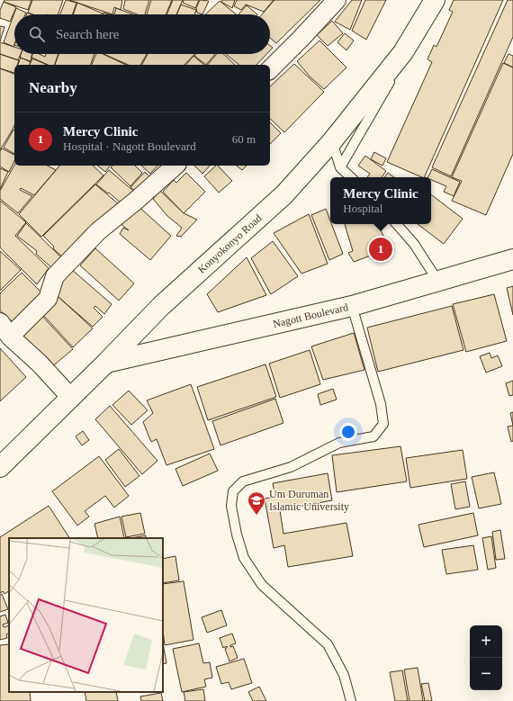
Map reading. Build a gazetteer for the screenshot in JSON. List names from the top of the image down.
{
  "streets": {
    "main road": ["Konyokonyo Road", "Nagott Boulevard"]
  },
  "crossings": [
    ["Konyokonyo Road", "Nagott Boulevard"]
  ],
  "places": {
    "school or university": ["Um Duruman Islamic University"]
  },
  "page": {
    "search": "Search here",
    "heading": "Nearby",
    "list": [
      {
        "mark": "1",
        "name": "Mercy Clinic",
        "note": "Hospital · Nagott Boulevard",
        "value": "60 m"
      }
    ],
    "popup": ["Mercy Clinic", "Hospital"],
    "pins": "1",
    "map_buttons": ["+", "−"]
  }
}
